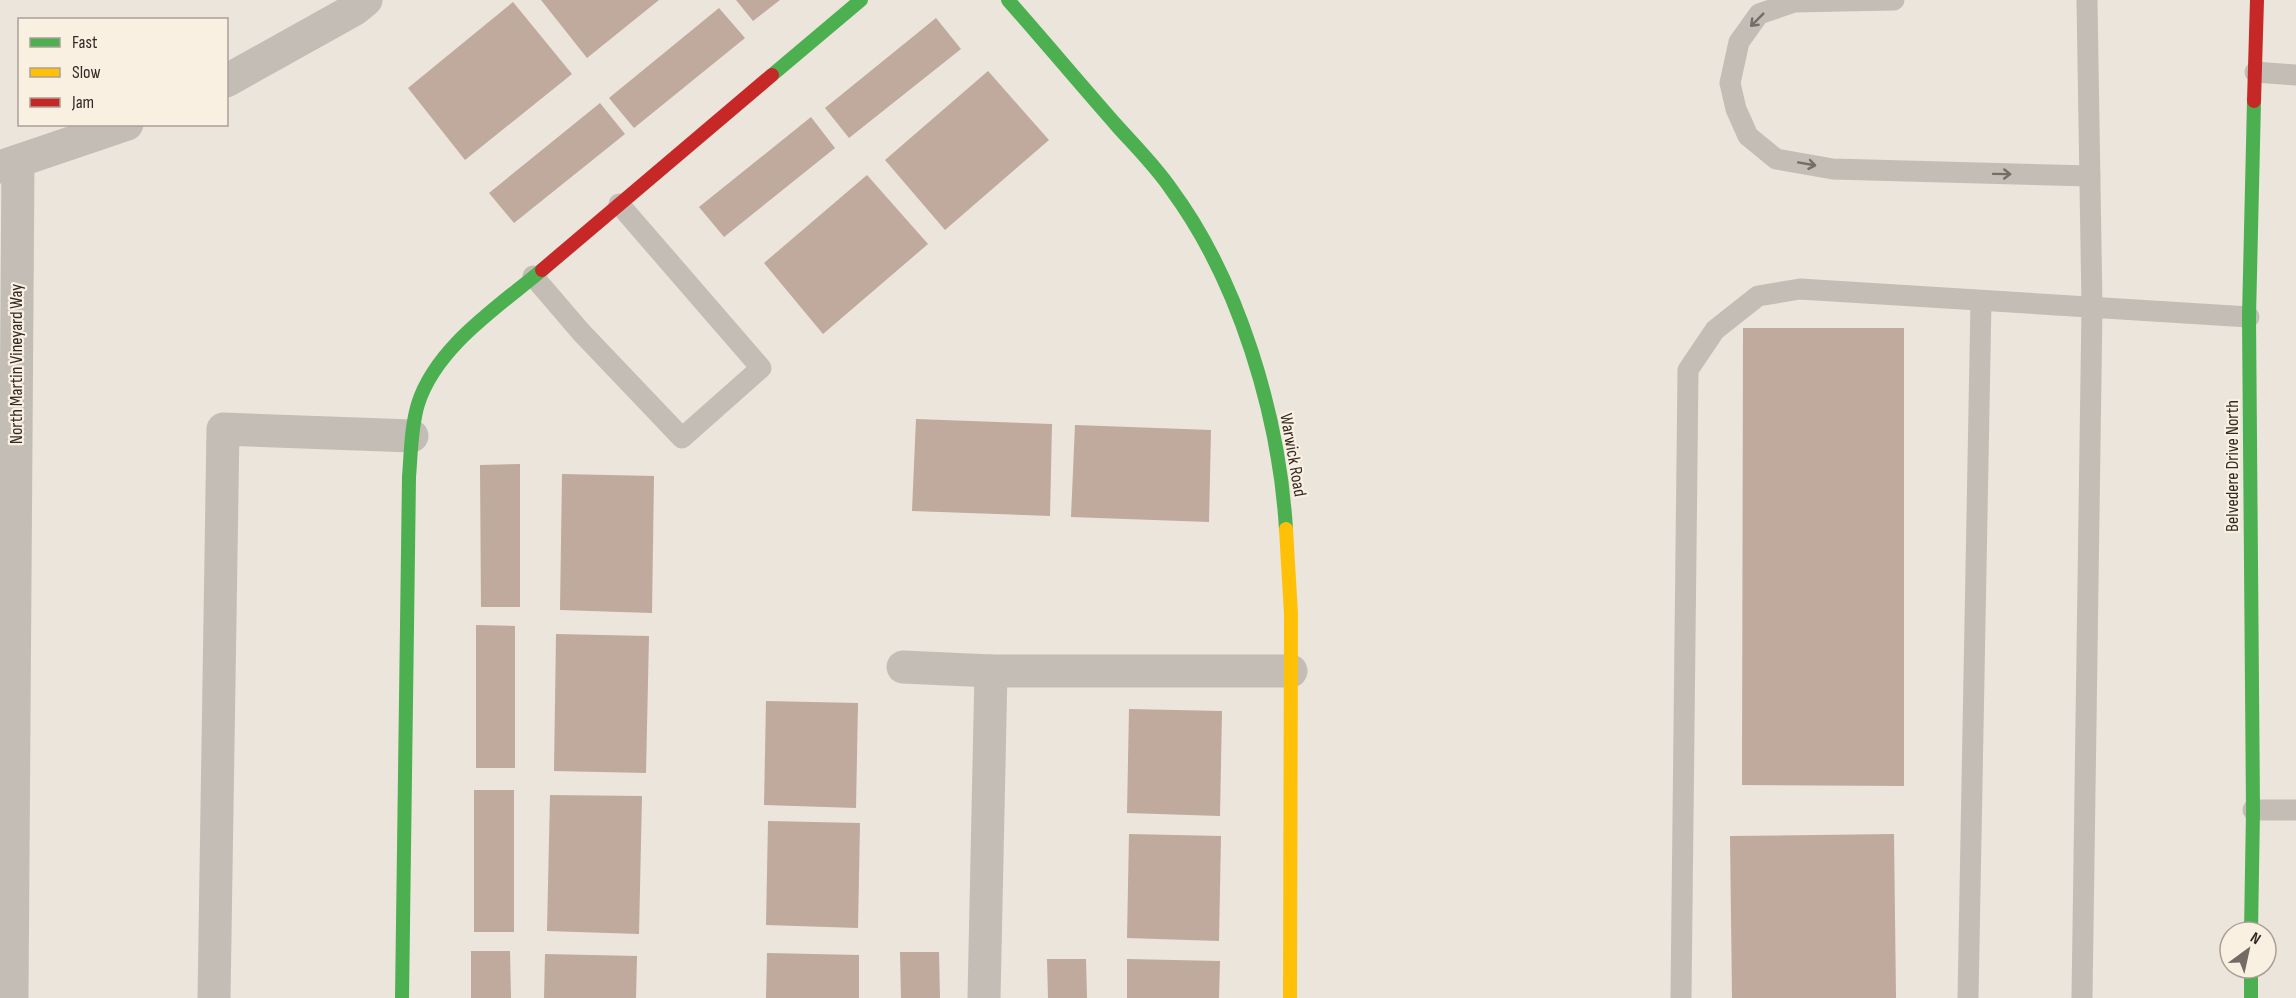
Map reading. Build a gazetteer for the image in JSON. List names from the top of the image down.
{
  "streets": {
    "street": ["North Martin Vineyard Way", "Warwick Road", "Belvedere Drive North"]
  },
  "legend": ["Fast", "Slow", "Jam"],
  "north": "top right"
}
